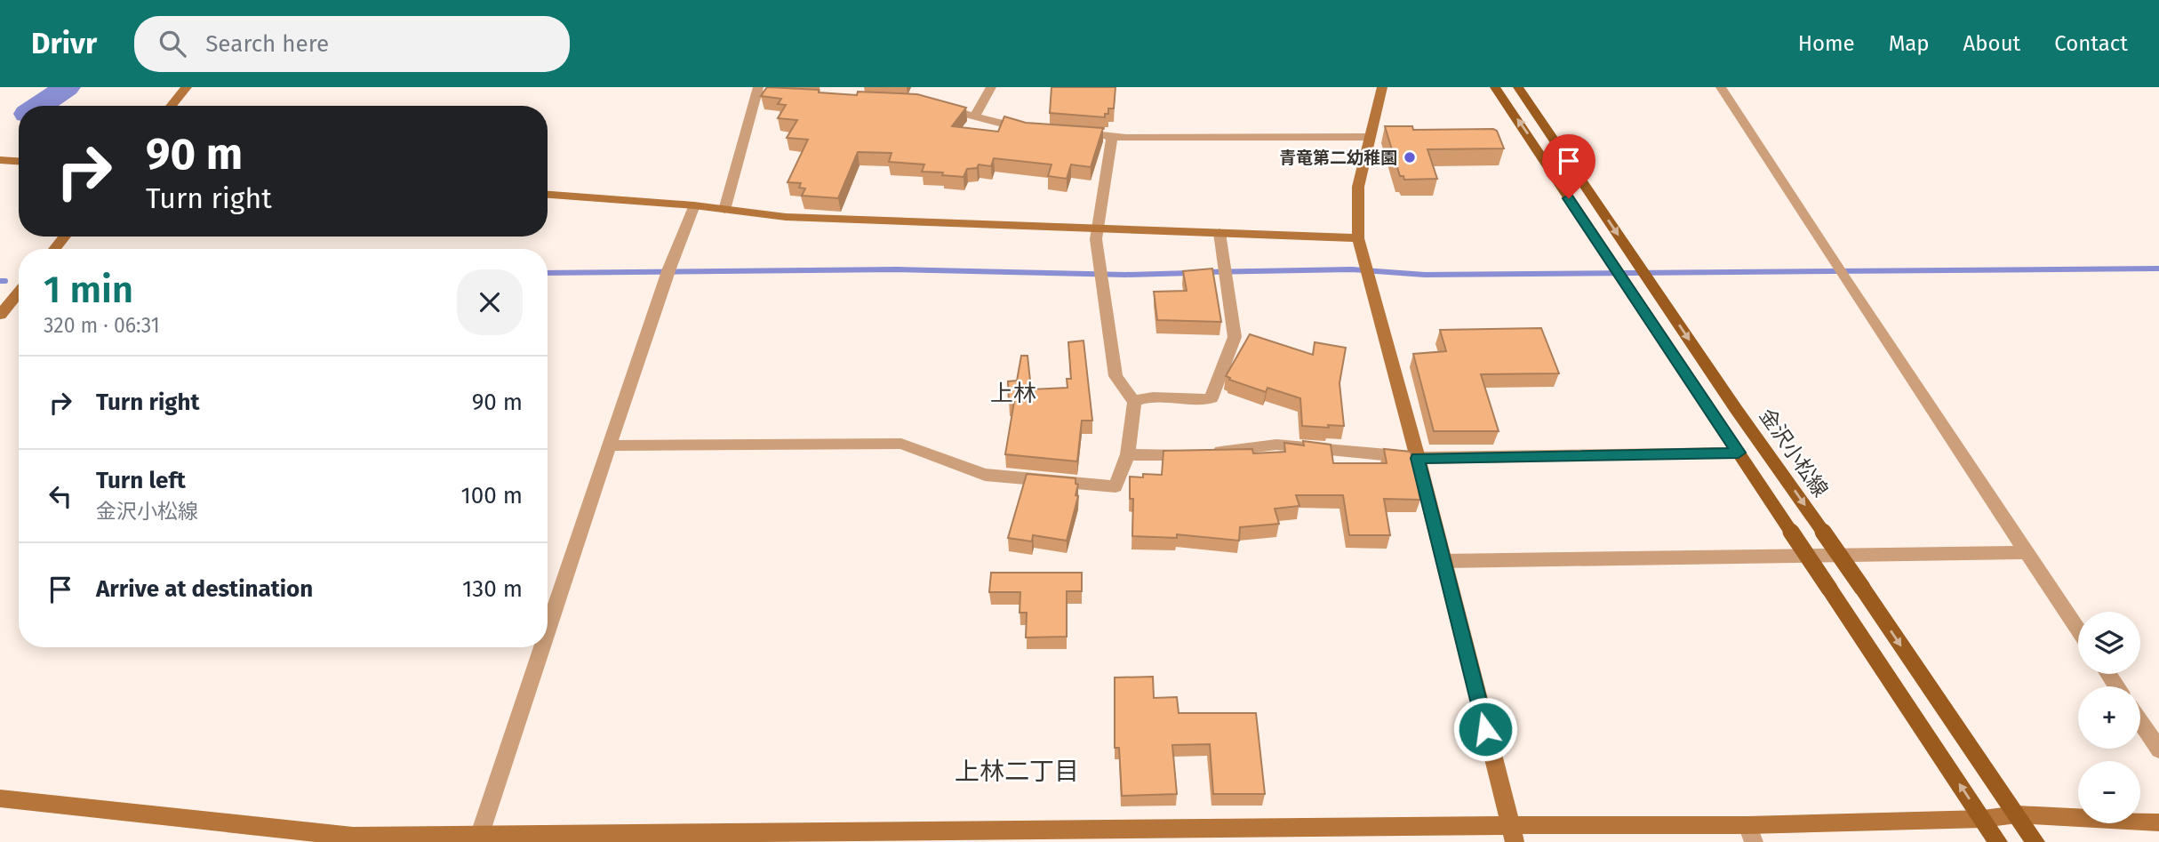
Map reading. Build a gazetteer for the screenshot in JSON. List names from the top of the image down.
{
  "streets": {
    "main road": ["金沢小松線"]
  },
  "districts": ["上林", "上林二丁目"],
  "places": ["青竜第二幼稚園"],
  "page": {
    "header": "Drivr",
    "search": "Search here",
    "nav": [
      "Home",
      "Map",
      "About",
      "Contact"
    ],
    "turn": ["90 m", "Turn right"],
    "heading": ["1 min", "320 m · 06:31"],
    "list": [
      {
        "name": "Turn right",
        "value": "90 m"
      },
      {
        "name": "Turn left",
        "note": "金沢小松線",
        "value": "100 m"
      },
      {
        "name": "Arrive at destination",
        "value": "130 m"
      }
    ],
    "map_buttons": ["+", "−"]
  }
}
